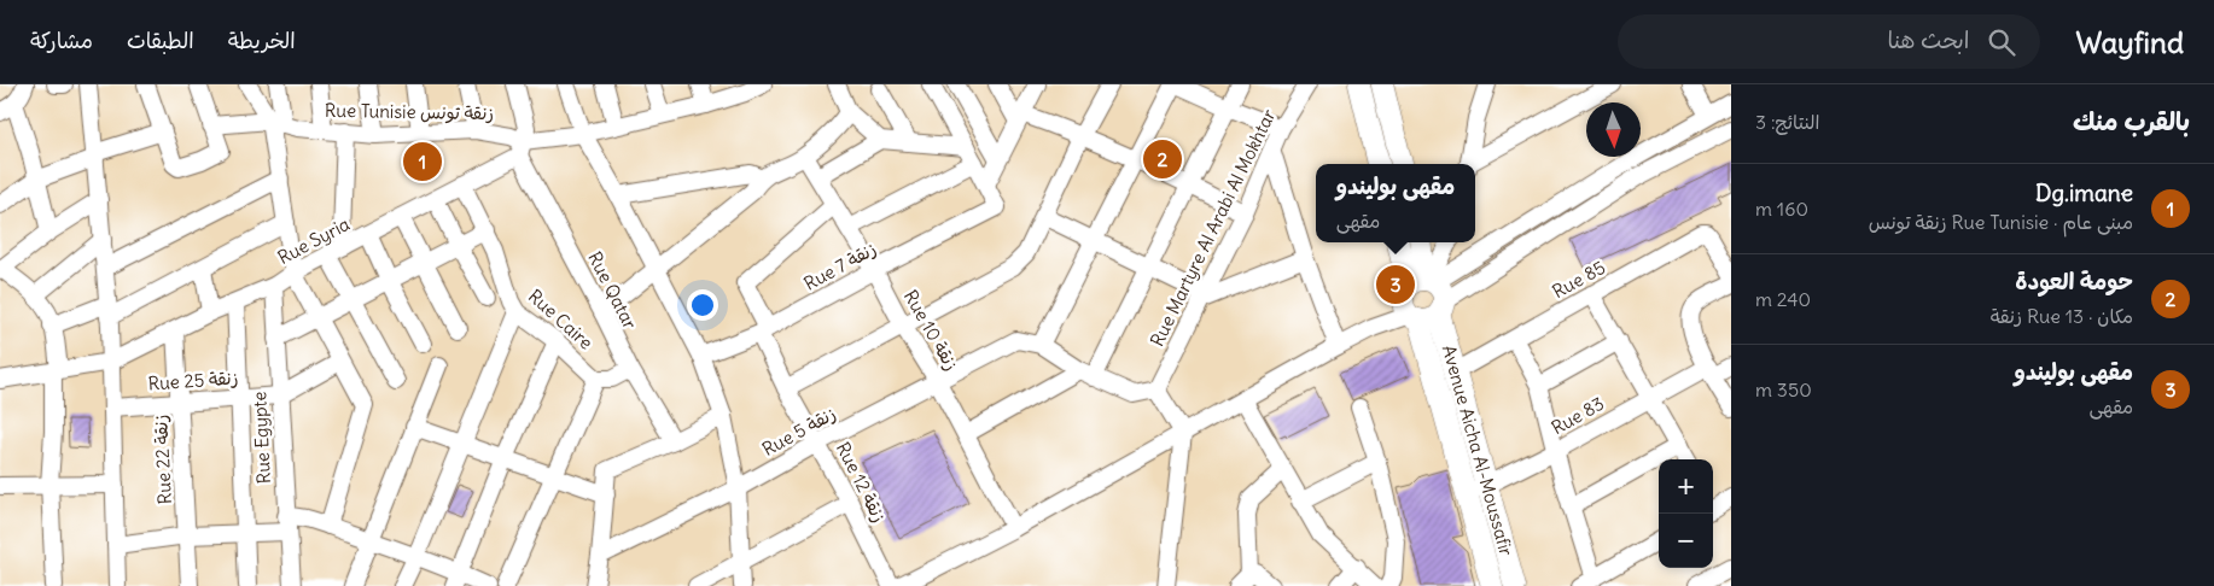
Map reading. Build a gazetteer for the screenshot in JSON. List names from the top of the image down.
{
  "streets": {
    "main road": ["Avenue Aicha Al-Moussafir"],
    "street": [
      "Rue Tunisie زنقة تونس",
      "Rue Martyre Al Arabi Al Mokhtar",
      "Rue Syria",
      "Rue 7 زنقة",
      "Rue 85",
      "Rue Qatar",
      "Rue Caire",
      "Rue 10 زنقة",
      "Rue 25 زنقة",
      "Rue 83",
      "Rue 5 زنقة",
      "Rue Egypte",
      "Rue 22 زنقة",
      "Rue 12 زنقة"
    ]
  },
  "crossings": [
    ["Rue Tunisie زنقة تونس", "Rue Syria"],
    ["Rue Tunisie زنقة تونس", "Rue Qatar"],
    ["Rue Syria", "Rue Qatar"],
    ["Rue Syria", "Rue Caire"],
    ["Rue Syria", "Rue Egypte"],
    ["Rue Syria", "Rue 22 زنقة"],
    ["Rue 7 زنقة", "Rue 10 زنقة"],
    ["Rue 7 زنقة", "Rue 12 زنقة"],
    ["Rue 85", "Avenue Aicha Al-Moussafir"],
    ["Rue 10 زنقة", "Rue 5 زنقة"],
    ["Rue 10 زنقة", "Rue 12 زنقة"],
    ["Rue 25 زنقة", "Rue Egypte"],
    ["Rue 25 زنقة", "Rue 22 زنقة"],
    ["Rue 83", "Avenue Aicha Al-Moussafir"],
    ["Rue 5 زنقة", "Rue 12 زنقة"]
  ],
  "north": "bottom",
  "page": {
    "header": "Wayfind",
    "search": "ابحث هنا",
    "nav": ["الخريطة", "الطبقات", "مشاركة"],
    "heading": ["بالقرب منك", "النتائج: 3"],
    "pins": ["2", "1", "3"],
    "list": [
      {
        "mark": "1",
        "name": "Dg.imane",
        "note": "مبنى عام · Rue Tunisie زنقة تونس",
        "value": "160 m"
      },
      {
        "mark": "2",
        "name": "حومة العودة",
        "note": "مكان · Rue 13 زنقة",
        "value": "240 m"
      },
      {
        "mark": "3",
        "name": "مقهى بوليندو",
        "note": "مقهى",
        "value": "350 m"
      }
    ],
    "popup": ["مقهى بوليندو", "مقهى"],
    "map_buttons": ["+", "−"]
  }
}
